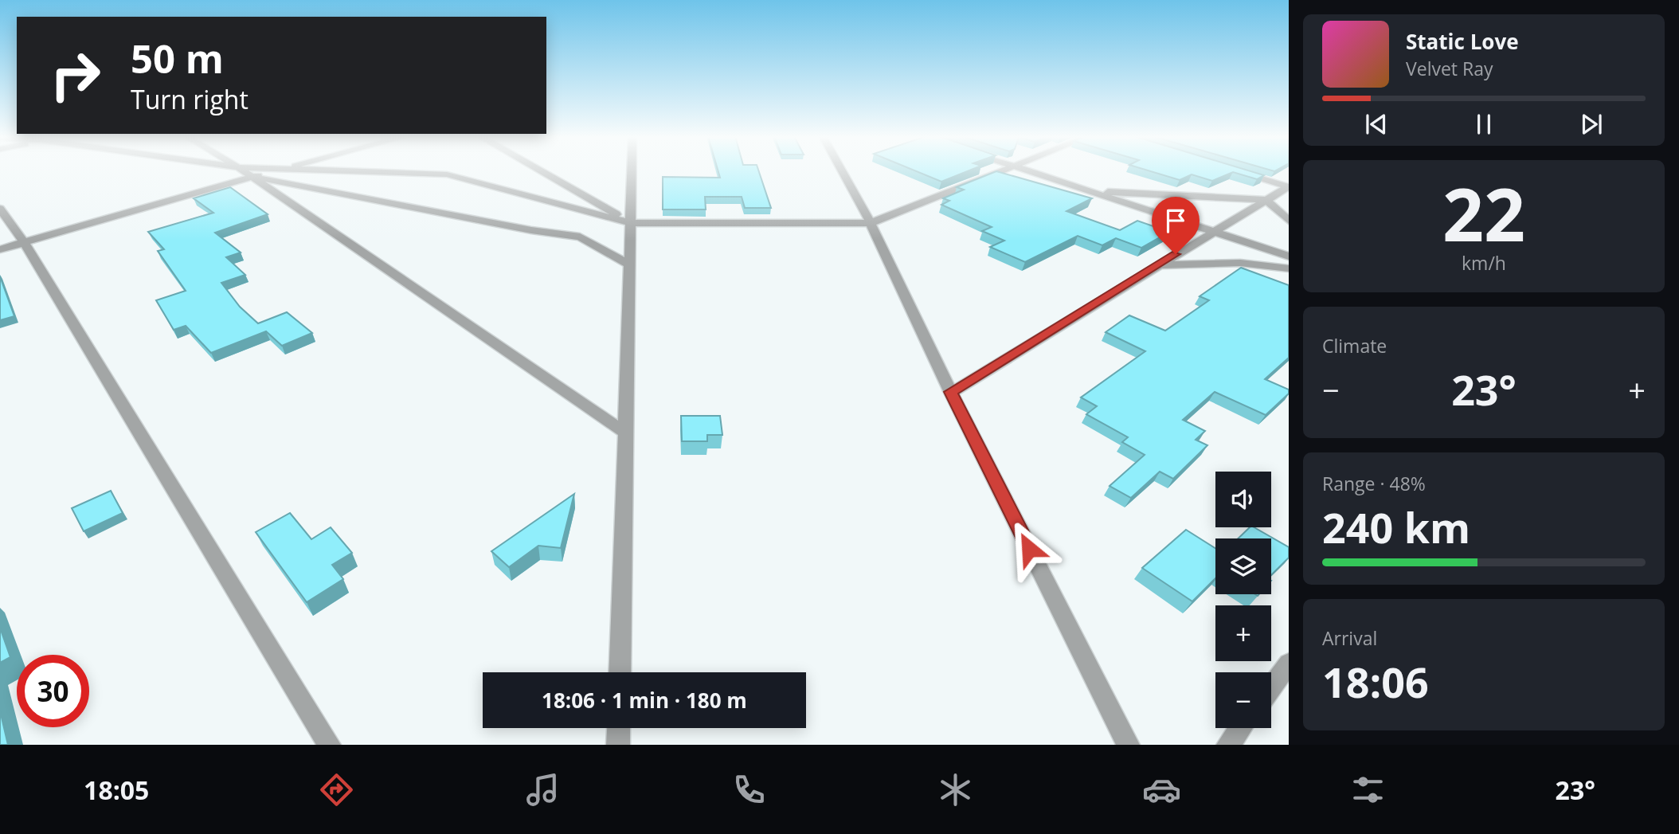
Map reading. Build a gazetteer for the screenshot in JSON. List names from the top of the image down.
{
  "page": {
    "turn": ["50 m", "Turn right"],
    "song": ["Static Love", "Velvet Ray"],
    "tile": [
      ["22", "km/h"],
      "Climate",
      ["Range · 48%", "240 km"],
      ["Arrival", "18:06"]
    ],
    "heat": ["−", "23°", "+"],
    "map_buttons": ["+", "−"],
    "limit": "30",
    "trip": "18:06 · 1 min · 180 m",
    "tabs": ["18:05", "23°"]
  }
}
